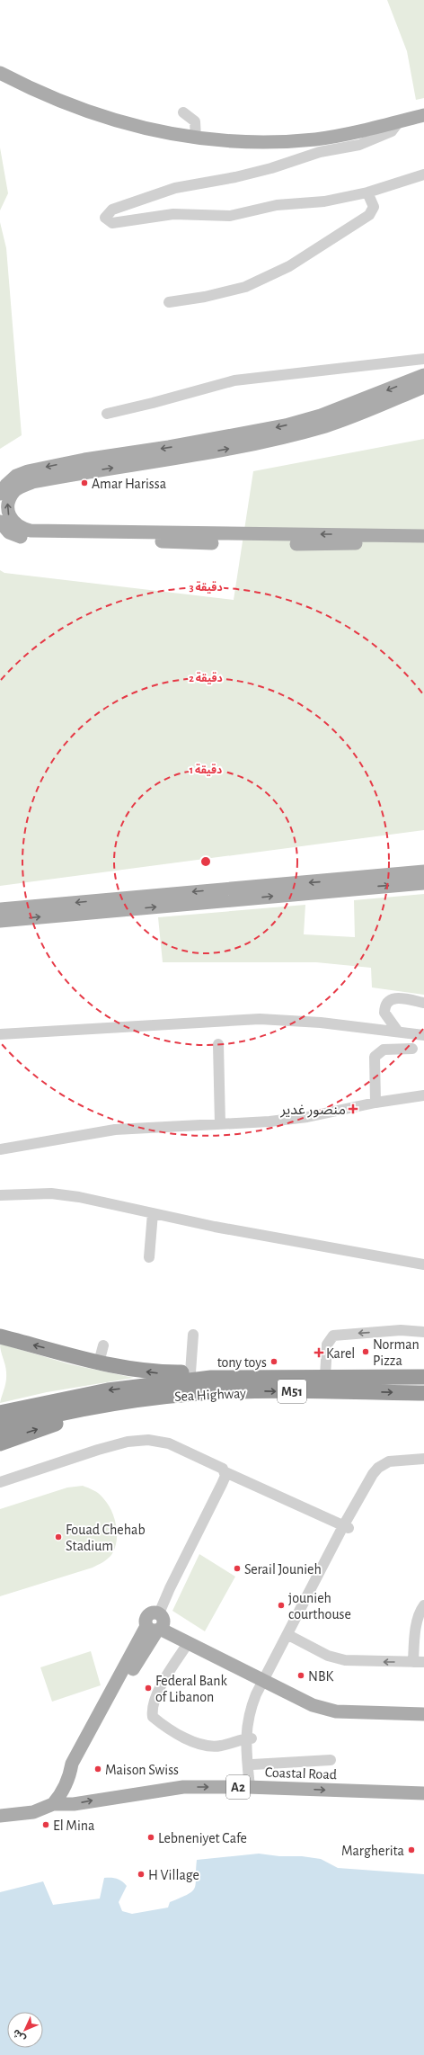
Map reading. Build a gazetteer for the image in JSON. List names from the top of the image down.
{
  "streets": {
    "highway": ["M51", "Sea Highway"],
    "main road": ["Coastal Road", "A2"]
  },
  "crossings": [
    ["Coastal Road", "A2"]
  ],
  "places": {
    "other": [
      "Amar Harissa",
      "Norman Pizza",
      "tony toys",
      "Fouad Chehab Stadium",
      "Serail Jounieh",
      "jounieh courthouse",
      "NBK",
      "Federal Bank of Libanon",
      "Maison Swiss",
      "El Mina",
      "Lebneniyet Cafe",
      "Margherita",
      "H Village"
    ],
    "health": ["منصور غدير", "Karel"]
  },
  "north": "bottom left",
  "rings": ["3 دقيقة", "2 دقيقة", "1 دقيقة"]
}
